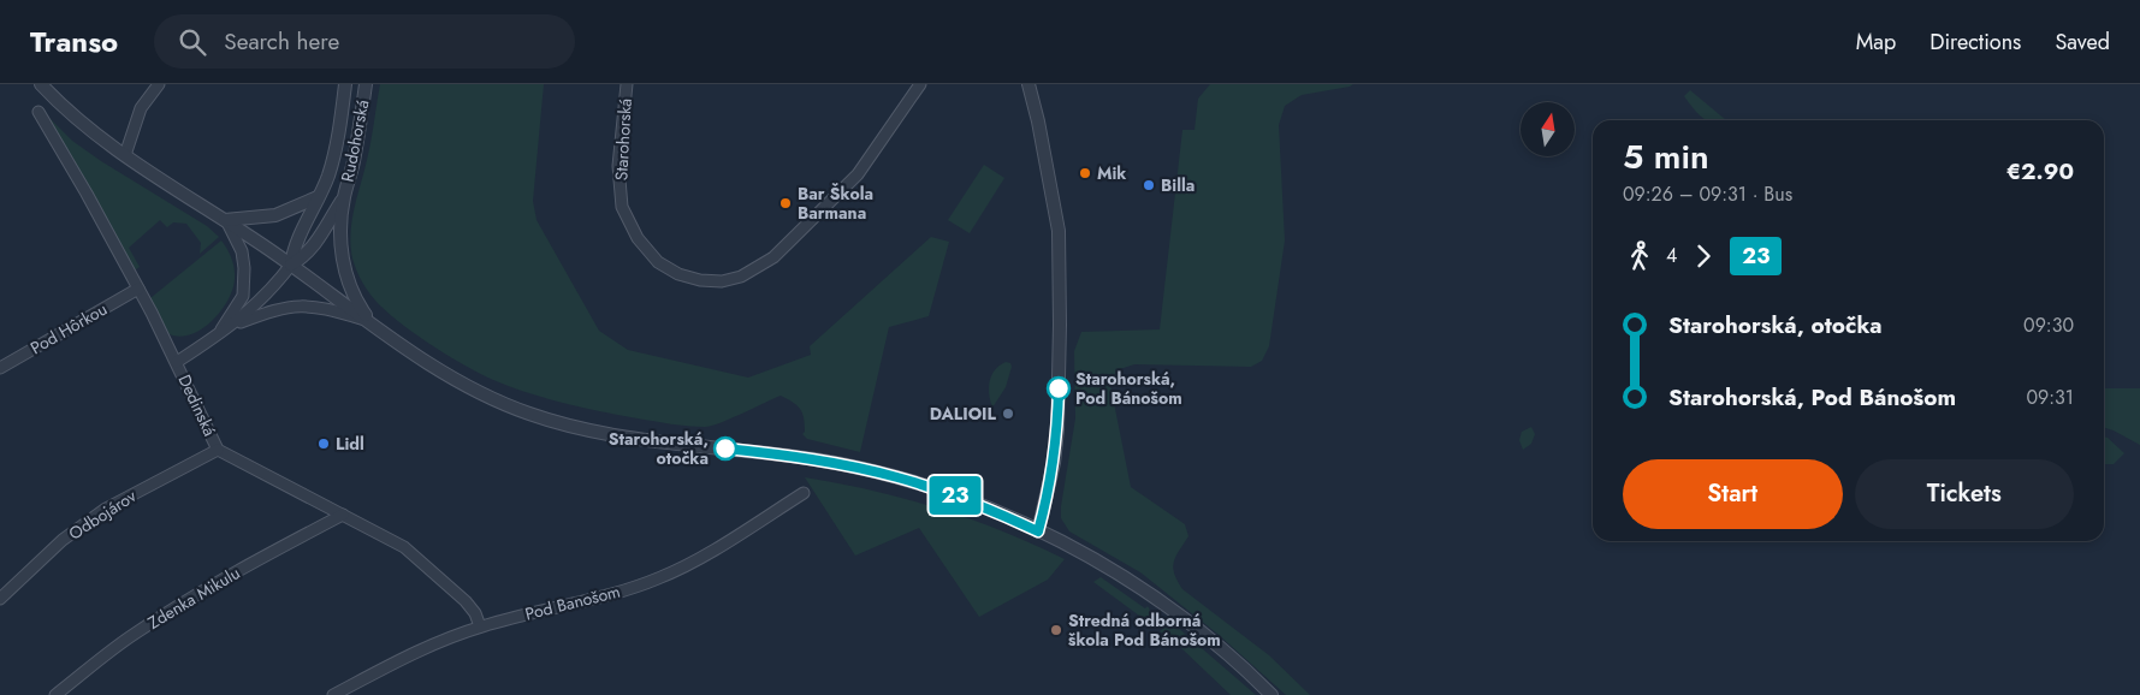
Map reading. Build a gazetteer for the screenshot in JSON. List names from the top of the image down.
{
  "streets": {
    "street": [
      "Starohorská",
      "Rudohorská",
      "Pod Hôrkou",
      "Dedinská",
      "Odbojárov",
      "Zdenka Mikulu",
      "Pod Banošom"
    ]
  },
  "crossings": [
    ["Pod Hôrkou", "Dedinská"],
    ["Dedinská", "Odbojárov"],
    ["Dedinská", "Zdenka Mikulu"],
    ["Dedinská", "Pod Banošom"]
  ],
  "places": [
    "Mik",
    "Billa",
    "Bar Škola Barmana",
    "Starohorská, Pod Bánošom",
    "DALIOIL",
    "Lidl",
    "Starohorská, otočka",
    "Stredná odborná škola Pod Bánošom"
  ],
  "lines": ["bus line 23"],
  "north": "top",
  "page": {
    "header": "Transo",
    "search": "Search here",
    "nav": ["Map", "Directions", "Saved"],
    "on_map": "23",
    "heading": ["5 min", "09:26 – 09:31 · Bus", "€2.90"],
    "legs": ["4", "23"],
    "list": [
      {
        "name": "Starohorská, otočka",
        "value": "09:30"
      },
      {
        "name": "Starohorská, Pod Bánošom",
        "value": "09:31"
      }
    ],
    "buttons": ["Start", "Tickets"]
  }
}
